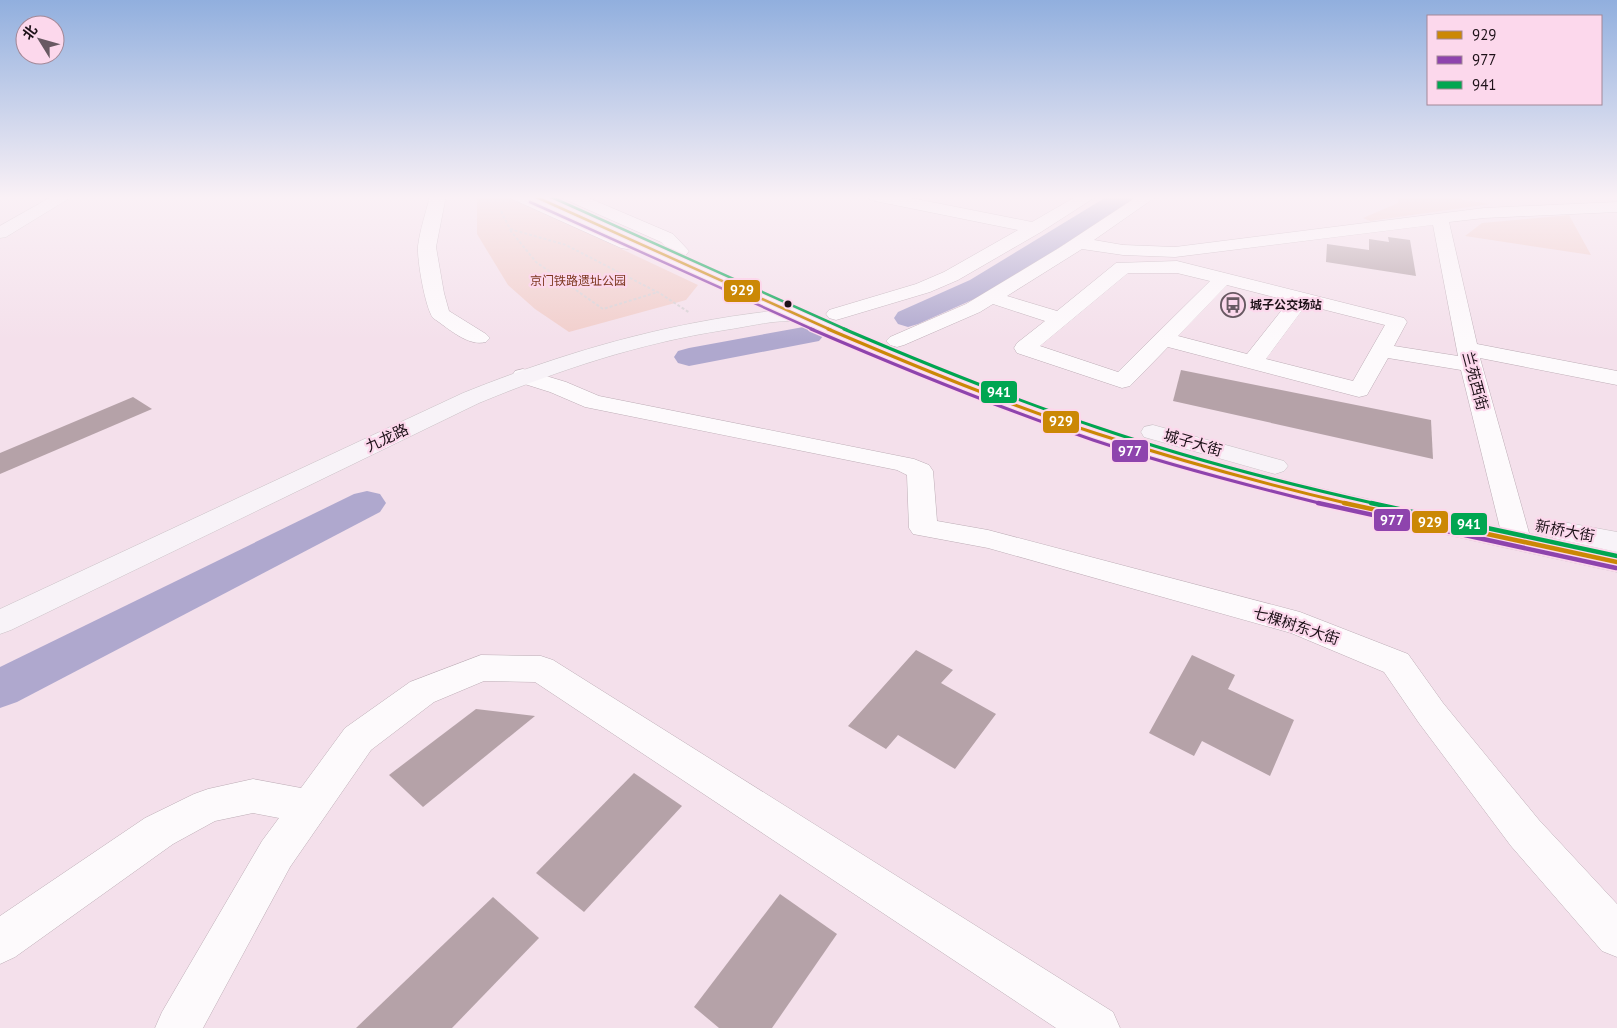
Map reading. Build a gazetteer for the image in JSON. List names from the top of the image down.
{
  "streets": {
    "main road": ["九龙路", "城子大街", "新桥大街"],
    "street": ["兰苑西街", "七棵树东大街"]
  },
  "crossings": [
    ["兰苑西街", "城子大街"],
    ["兰苑西街", "新桥大街"],
    ["九龙路", "城子大街"],
    ["九龙路", "七棵树东大街"],
    ["城子大街", "新桥大街"]
  ],
  "parks": ["京门铁路遗址公园"],
  "places": {
    "bus stop": ["城子公交场站"]
  },
  "lines": ["transit line 929", "transit line 977", "transit line 941"],
  "legend": ["929", "977", "941"],
  "north": "top left"
}
